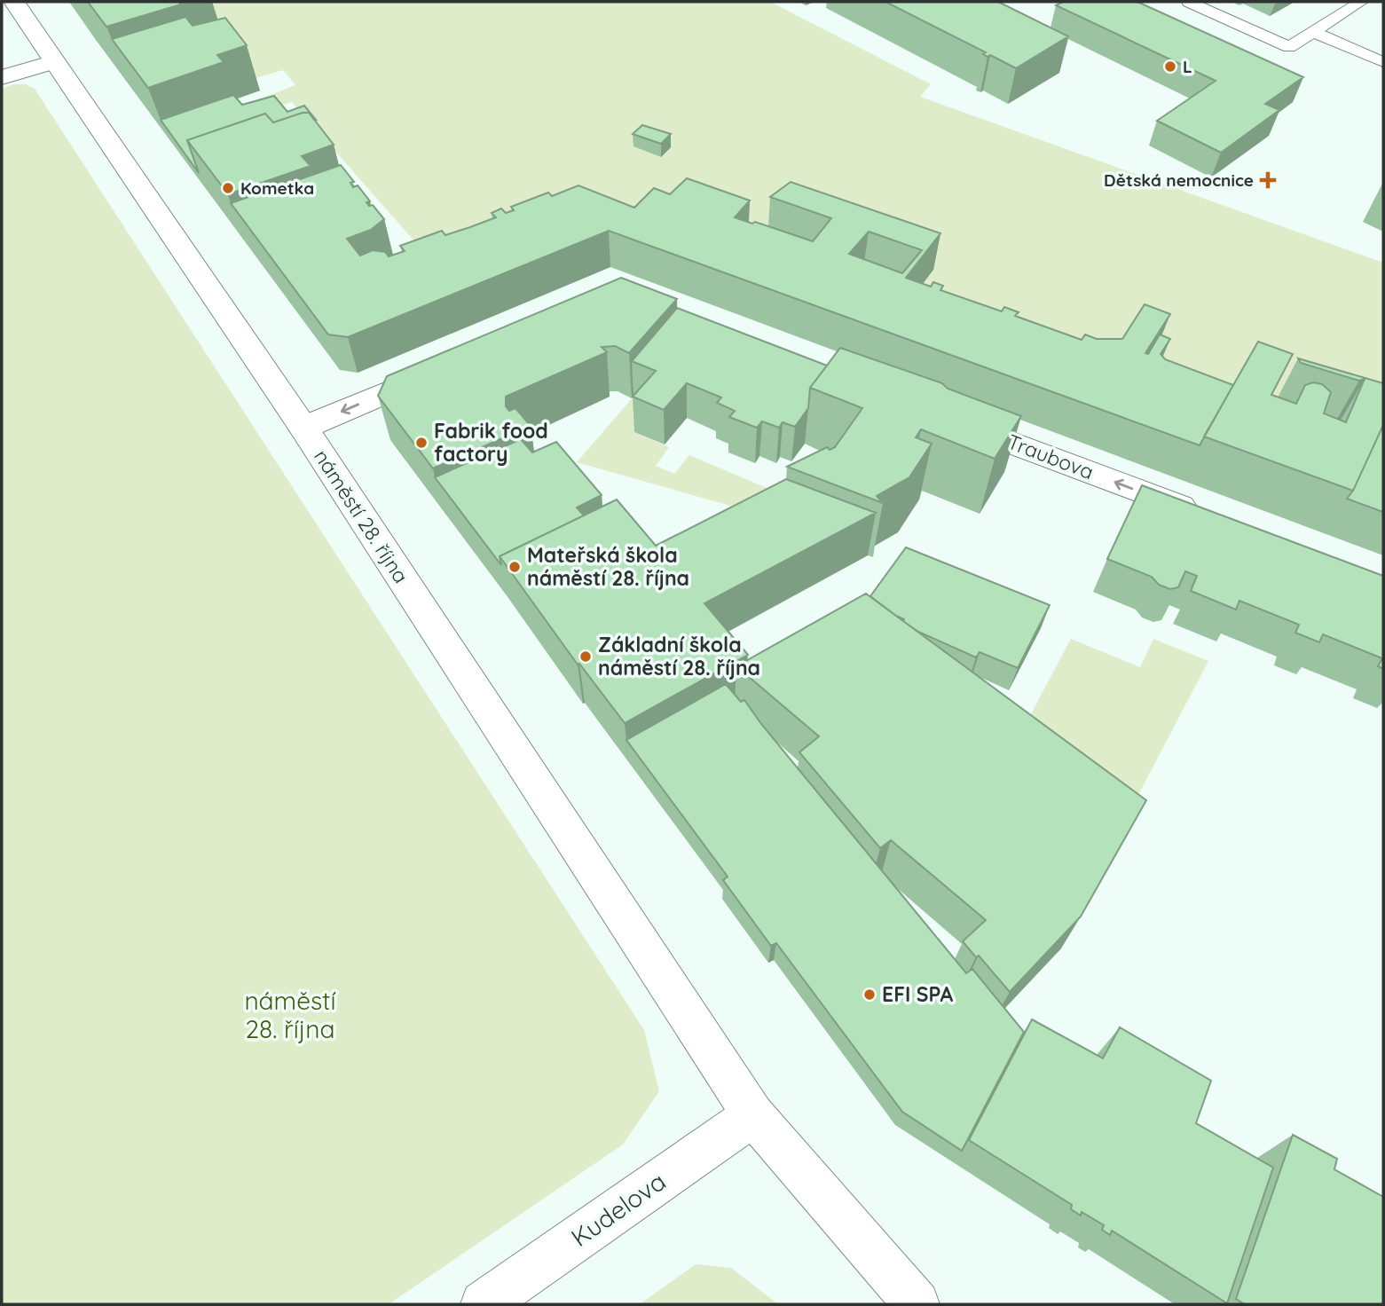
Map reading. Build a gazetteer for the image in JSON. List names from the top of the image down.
{
  "streets": {
    "street": ["Traubova", "náměstí 28. října", "Kudelova"]
  },
  "crossings": [
    ["náměstí 28. října", "Kudelova"]
  ],
  "one_way": ["Traubova"],
  "parks": ["náměstí 28. října"],
  "places": {
    "other": [
      "L",
      "Kometka",
      "Fabrik food factory",
      "Mateřská škola náměstí 28. října",
      "Základní škola náměstí 28. října",
      "EFI SPA"
    ],
    "health": ["Dětská nemocnice"]
  }
}
